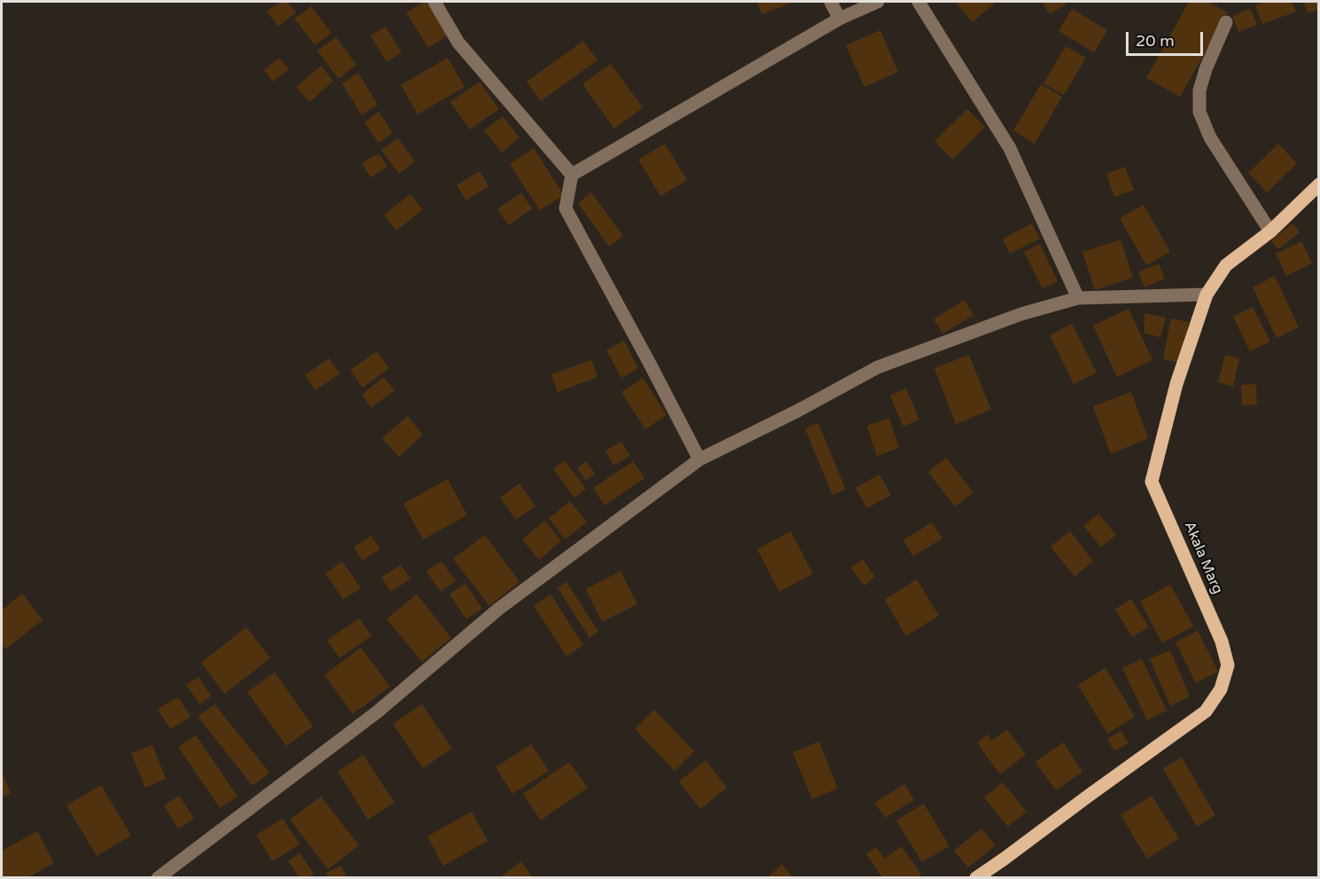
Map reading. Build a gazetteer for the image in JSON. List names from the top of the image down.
{
  "streets": {
    "main road": ["Akala Marg"]
  },
  "scale_bar": "20 m"
}
